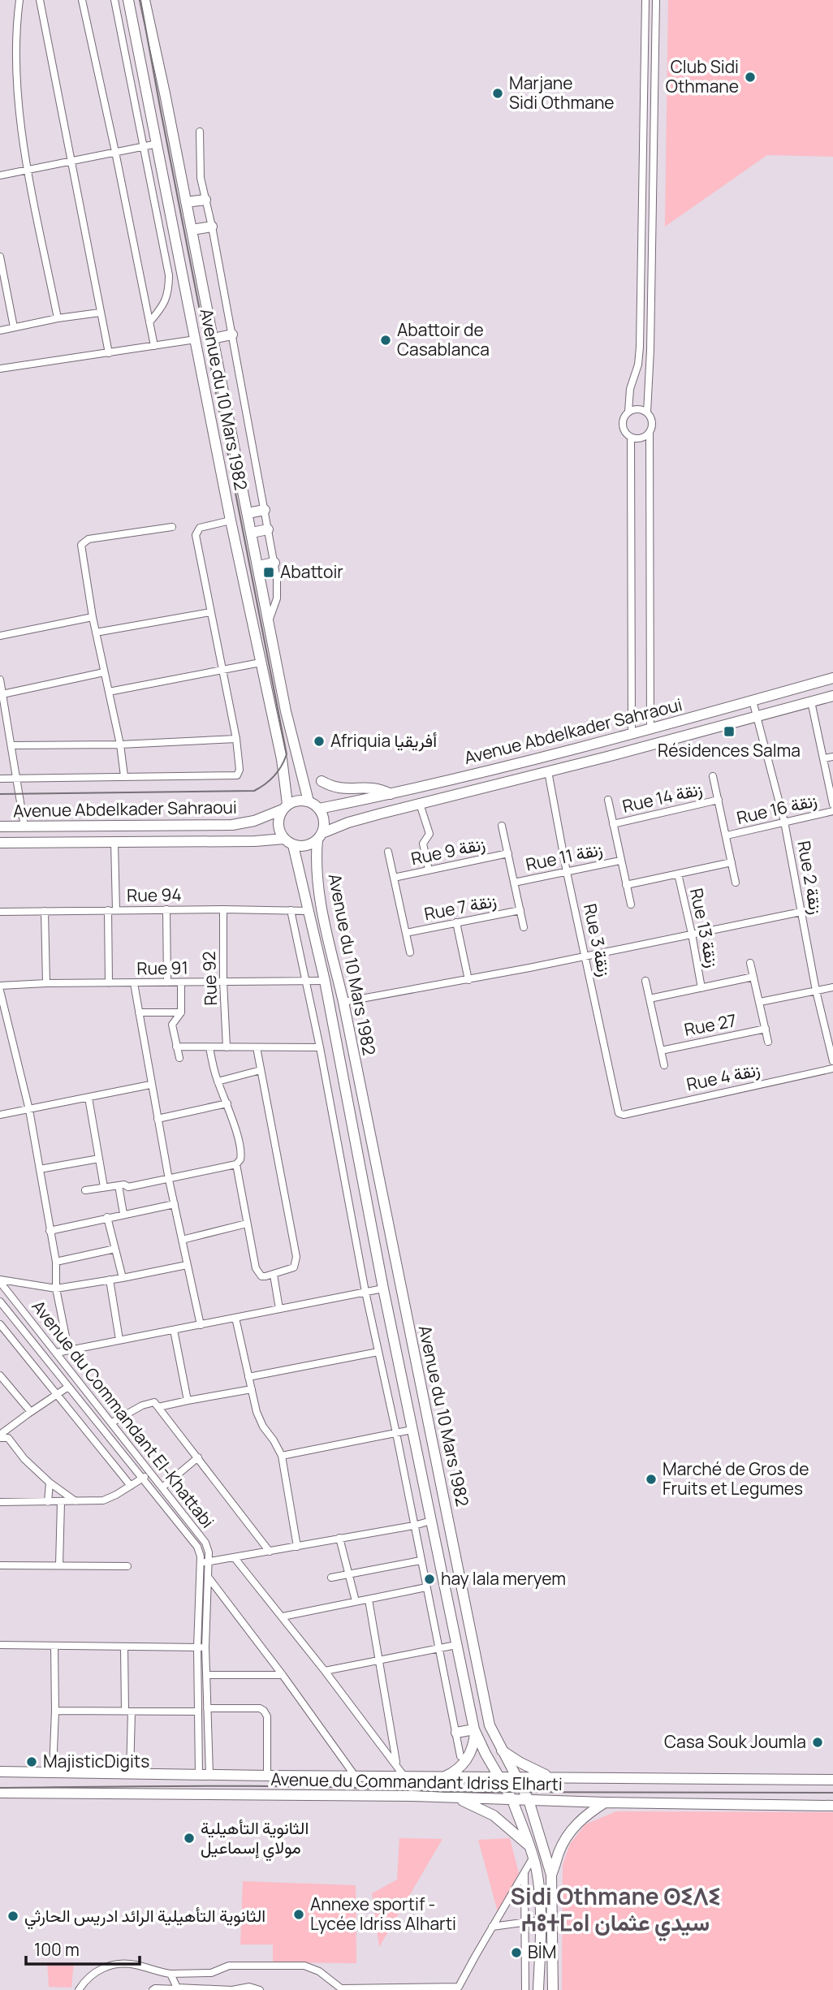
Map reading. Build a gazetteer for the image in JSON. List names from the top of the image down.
{
  "streets": {
    "main road": ["Avenue du 10 Mars 1982", "Avenue Abdelkader Sahraoui", "Avenue du Commandant Idriss Elharti"],
    "street": [
      "Rue 14 زنقة",
      "Rue 16 زنقة",
      "Rue 9 زنقة",
      "Rue 11 زنقة",
      "Rue 2 زنقة",
      "Rue 94",
      "Rue 7 زنقة",
      "Rue 13 زنقة",
      "Rue 3 زنقة",
      "Rue 91",
      "Rue 92",
      "Rue 27",
      "Rue 4 زنقة",
      "Avenue du Commandant El-Khattabi"
    ]
  },
  "crossings": [
    ["Avenue du 10 Mars 1982", "Avenue Abdelkader Sahraoui"],
    ["Avenue du 10 Mars 1982", "Rue 94"],
    ["Avenue du 10 Mars 1982", "Rue 91"],
    ["Avenue du 10 Mars 1982", "Avenue du Commandant Idriss Elharti"],
    ["Avenue Abdelkader Sahraoui", "Rue 16 زنقة"],
    ["Avenue Abdelkader Sahraoui", "Rue 2 زنقة"],
    ["Avenue Abdelkader Sahraoui", "Rue 3 زنقة"],
    ["Rue 14 زنقة", "Rue 16 زنقة"],
    ["Rue 16 زنقة", "Rue 2 زنقة"],
    ["Rue 16 زنقة", "Rue 13 زنقة"],
    ["Rue 11 زنقة", "Rue 3 زنقة"],
    ["Rue 94", "Rue 92"],
    ["Rue 3 زنقة", "Rue 4 زنقة"],
    ["Rue 91", "Rue 92"],
    ["Avenue du Commandant El-Khattabi", "Avenue du Commandant Idriss Elharti"]
  ],
  "districts": ["Sidi Othmane ⵙⵉⴷⵉ ⵄⵓⵜⵎⴰⵏ سيدي عثمان"],
  "places": {
    "other": [
      "Club Sidi Othmane",
      "Marjane Sidi Othmane",
      "Abattoir de Casablanca",
      "Afriquia أفريقيا",
      "Marché de Gros de Fruits et Legumes",
      "hay lala meryem",
      "Casa Souk Joumla",
      "MajisticDigits",
      "الثانوية التأهيلية مولاي إسماعيل",
      "Annexe sportif - Lycée Idriss Alharti",
      "الثانوية التأهيلية الرائد ادريس الحارثي",
      "BİM"
    ],
    "transit": ["Abattoir", "Résidences Salma"]
  },
  "scale_bar": "100 m"
}
